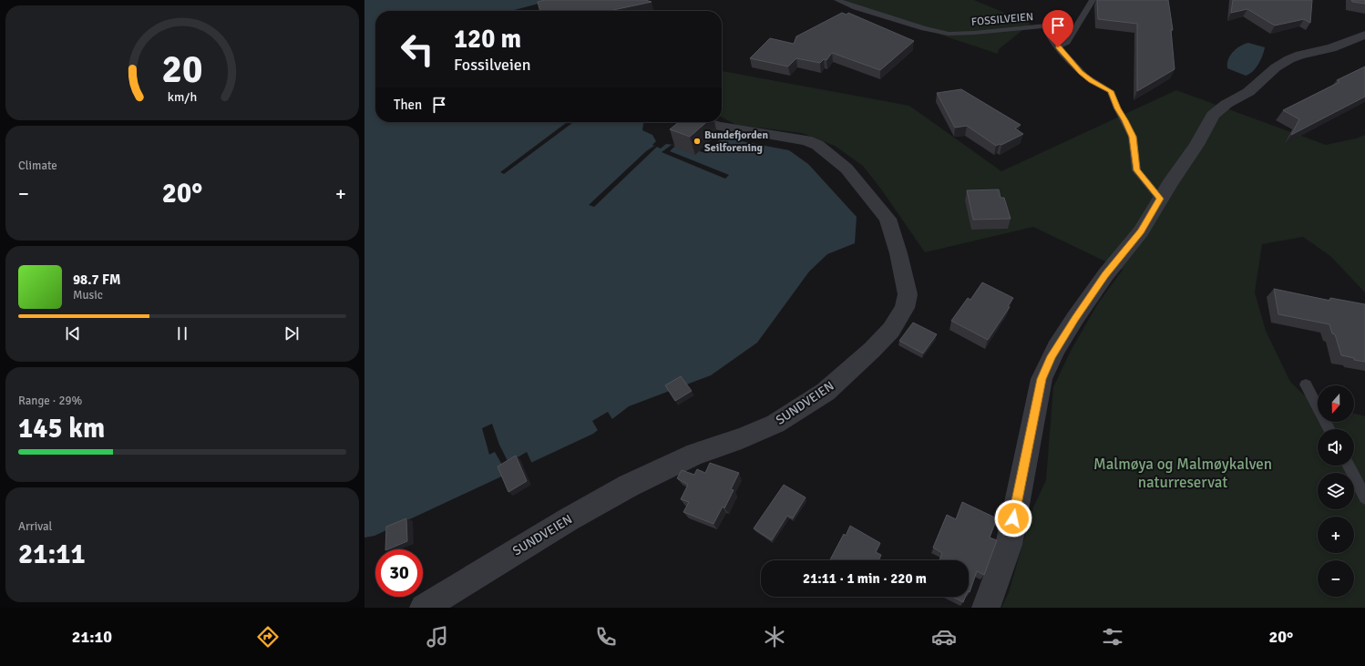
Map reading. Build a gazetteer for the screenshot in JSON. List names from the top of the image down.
{
  "streets": {
    "street": ["SUNDVEIEN"],
    "lane": ["FOSSILVEIEN"]
  },
  "parks": ["Malmøya og Malmøykalven naturreservat"],
  "places": ["Bundefjorden Seilforening"],
  "north": "bottom",
  "page": {
    "turn": ["120 m", "Fossilveien"],
    "then": "Then",
    "tile": [
      "Climate",
      ["Range · 29%", "145 km"],
      ["Arrival", "21:11"]
    ],
    "heat": ["−", "20°", "+"],
    "song": ["98.7 FM", "Music"],
    "map_buttons": ["+", "−"],
    "limit": "30",
    "trip": "21:11 · 1 min · 220 m",
    "tabs": ["21:10", "20°"],
    "gauge": ["20", "km/h"]
  }
}
